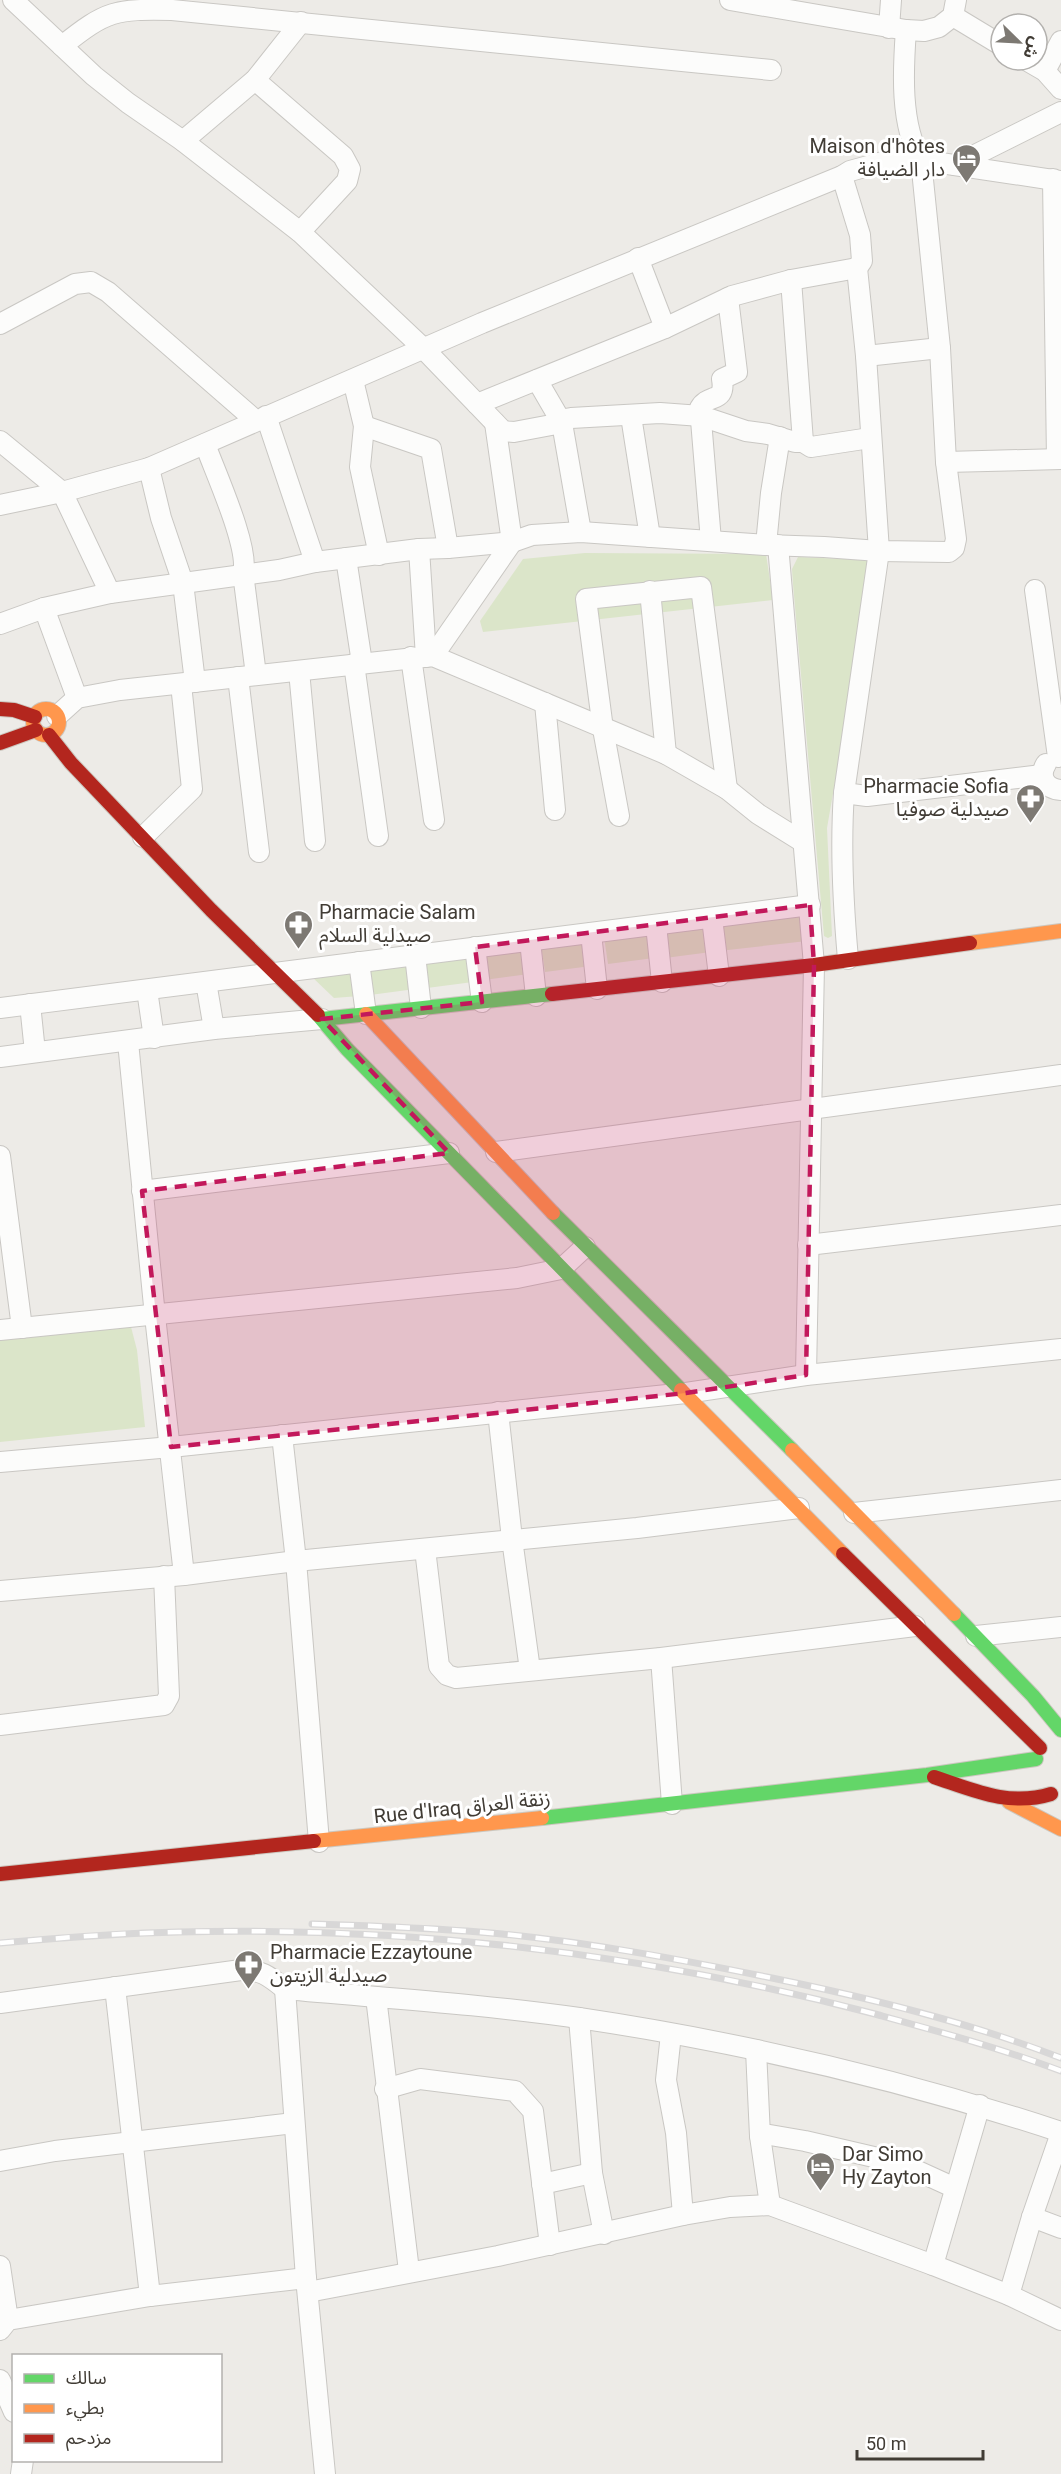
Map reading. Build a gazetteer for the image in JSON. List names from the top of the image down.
{
  "streets": {
    "street": ["Rue d'Iraq زنقة العراق"]
  },
  "places": {
    "hotel": ["Maison d'hôtes دار الضيافة", "Dar Simo Hy Zayton"],
    "pharmacy": ["Pharmacie Sofia صيدلية صوفيا", "Pharmacie Salam صيدلية السلام", "Pharmacie Ezzaytoune صيدلية الزيتون"]
  },
  "legend": ["سالك", "بطيء", "مزدحم"],
  "scale_bar": "50 m",
  "north": "bottom right"
}
